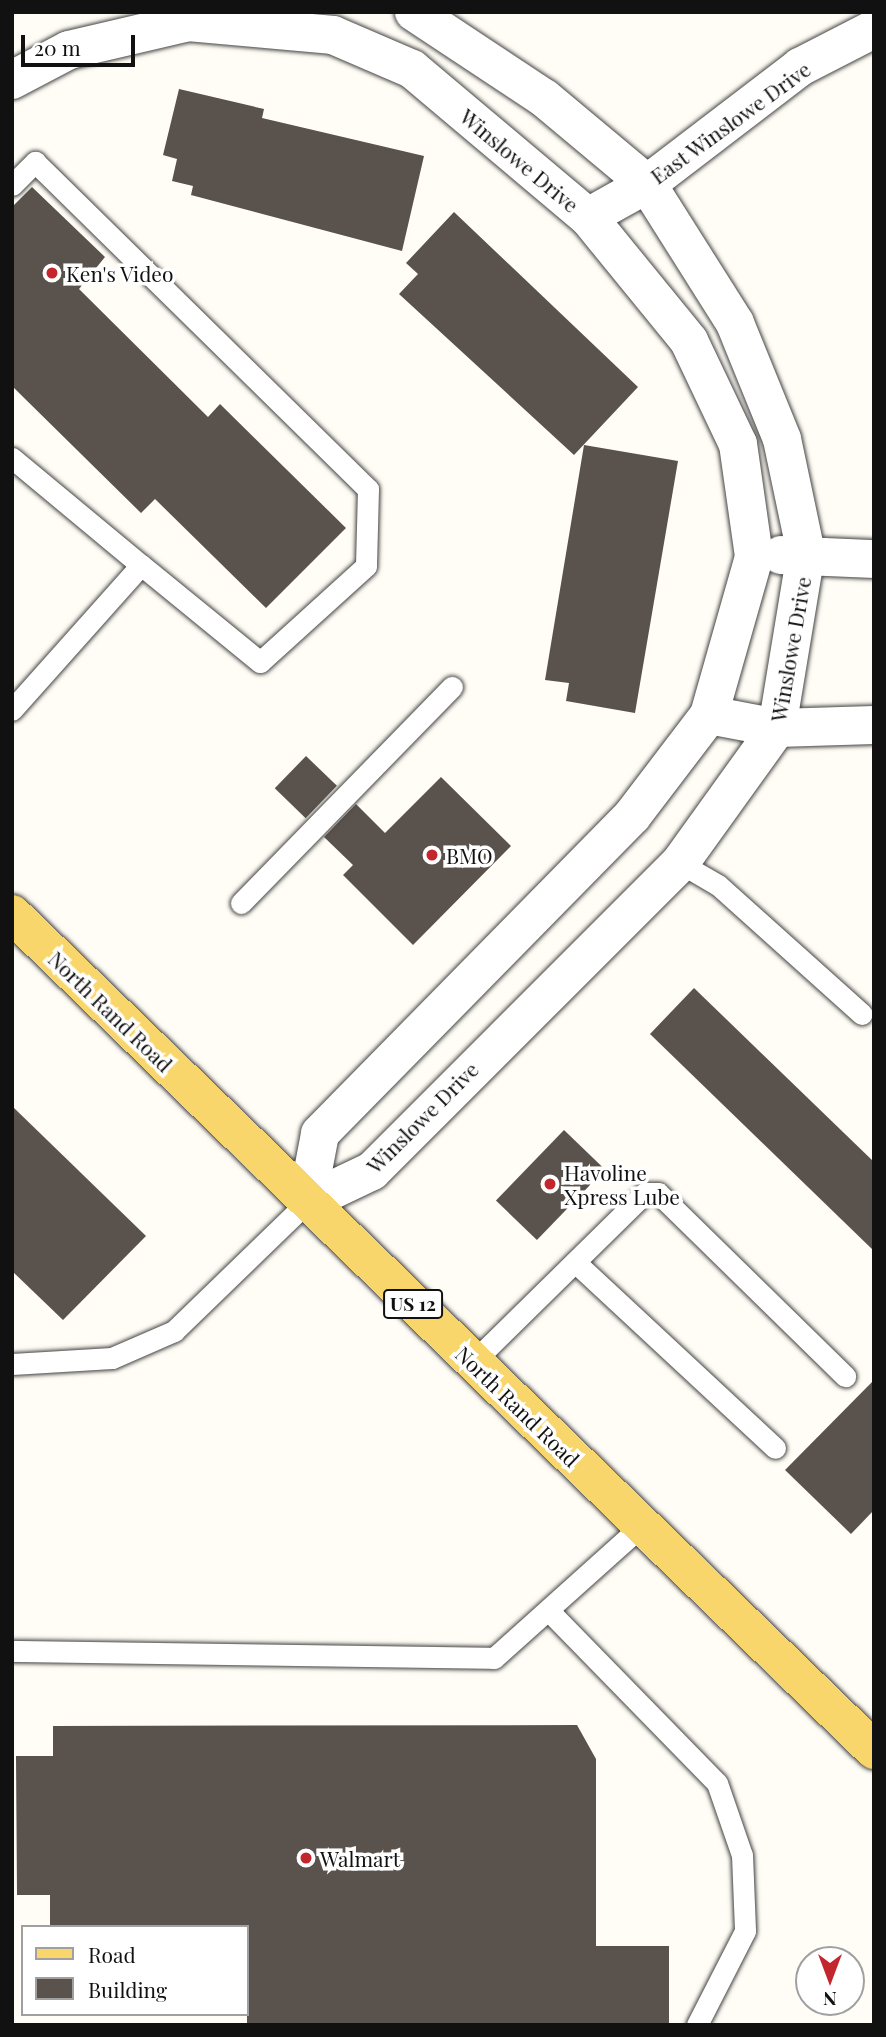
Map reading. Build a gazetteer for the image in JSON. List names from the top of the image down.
{
  "streets": {
    "main road": ["North Rand Road", "US 12"],
    "street": ["East Winslowe Drive", "Winslowe Drive"]
  },
  "crossings": [
    ["East Winslowe Drive", "Winslowe Drive"],
    ["Winslowe Drive", "North Rand Road"]
  ],
  "places": [
    "Ken's Video",
    "BMO",
    "Havoline Xpress Lube",
    "Walmart"
  ],
  "legend": ["Road", "Building"],
  "scale_bar": "20 m",
  "north": "bottom"
}
